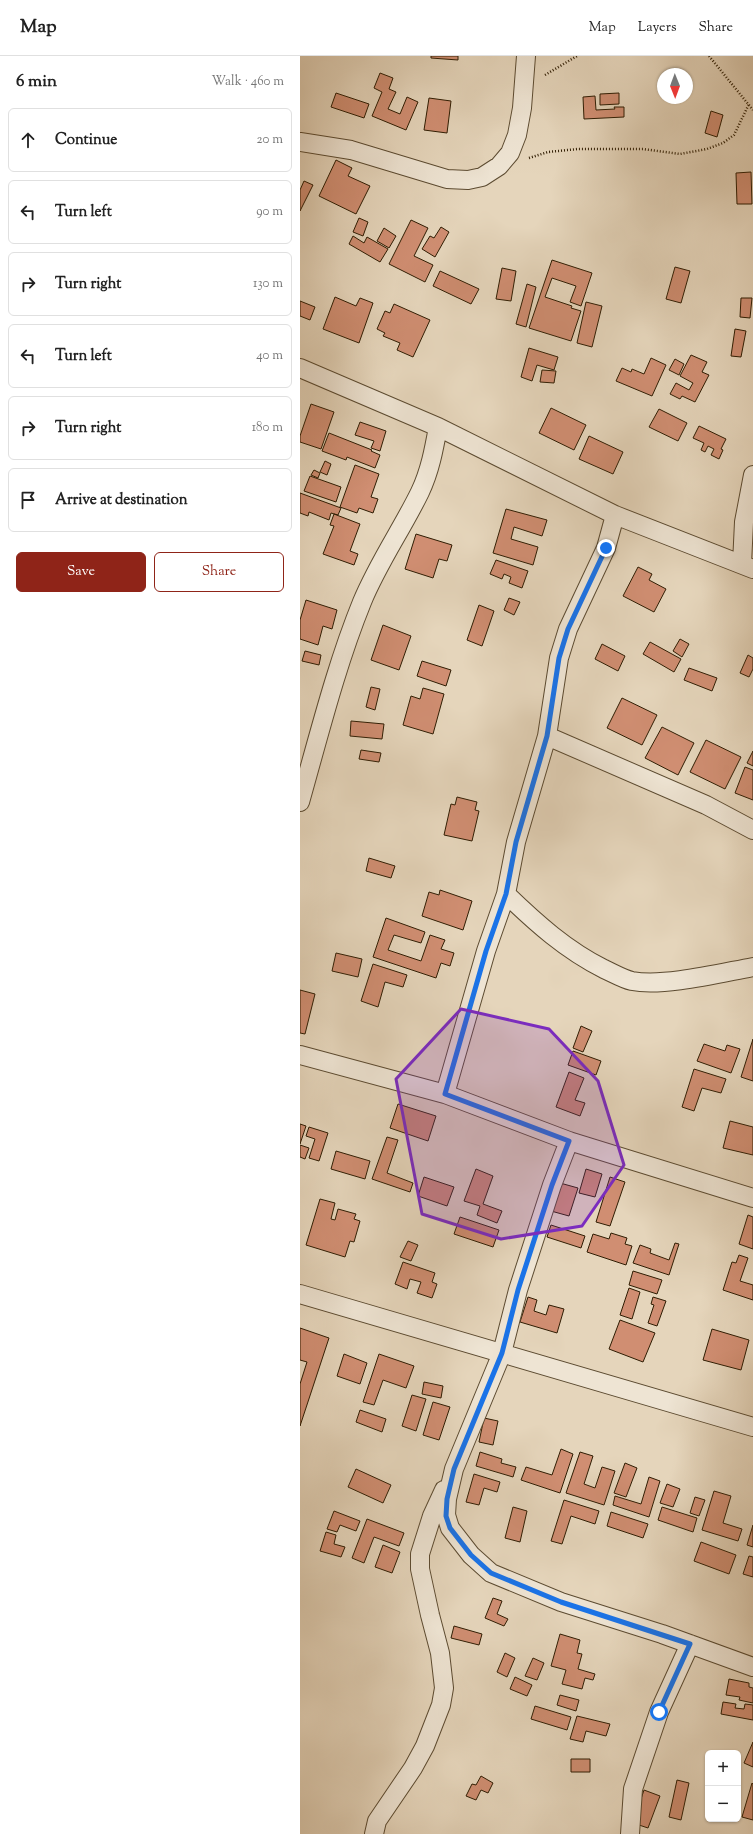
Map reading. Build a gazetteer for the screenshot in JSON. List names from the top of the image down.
{
  "north": "bottom",
  "page": {
    "header": "Map",
    "nav": ["Map", "Layers", "Share"],
    "heading": ["6 min", "Walk · 460 m"],
    "list": [
      ["Continue", "20 m"],
      ["Turn left", "90 m"],
      ["Turn right", "130 m"],
      ["Turn left", "40 m"],
      ["Turn right", "180 m"],
      "Arrive at destination"
    ],
    "buttons": ["Save", "Share"],
    "map_buttons": ["+", "−"]
  }
}
